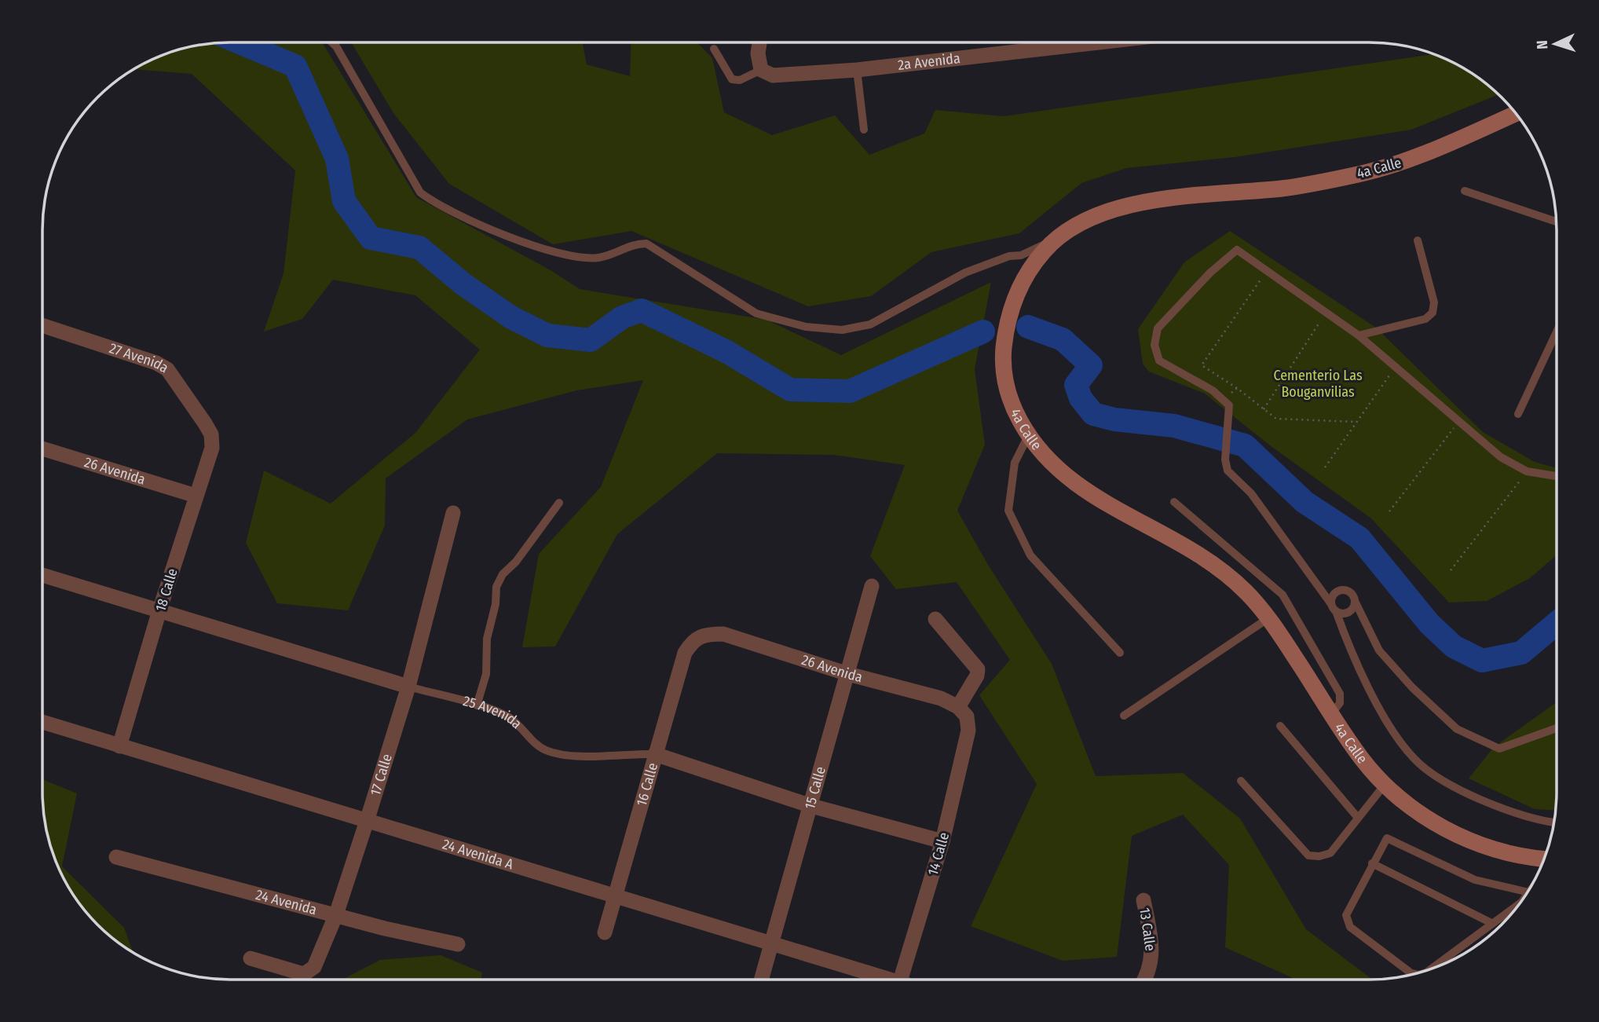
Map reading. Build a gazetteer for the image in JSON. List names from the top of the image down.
{
  "streets": {
    "main road": ["4a Calle"],
    "street": [
      "2a Avenida",
      "27 Avenida",
      "26 Avenida",
      "18 Calle",
      "25 Avenida",
      "17 Calle",
      "16 Calle",
      "15 Calle",
      "24 Avenida A",
      "14 Calle",
      "24 Avenida",
      "13 Calle"
    ]
  },
  "crossings": [
    ["27 Avenida", "18 Calle"],
    ["26 Avenida", "18 Calle"],
    ["26 Avenida", "16 Calle"],
    ["26 Avenida", "15 Calle"],
    ["26 Avenida", "14 Calle"],
    ["18 Calle", "25 Avenida"],
    ["18 Calle", "24 Avenida A"],
    ["25 Avenida", "17 Calle"],
    ["25 Avenida", "16 Calle"],
    ["25 Avenida", "15 Calle"],
    ["25 Avenida", "14 Calle"],
    ["17 Calle", "24 Avenida A"],
    ["17 Calle", "24 Avenida"],
    ["16 Calle", "24 Avenida A"],
    ["15 Calle", "24 Avenida A"]
  ],
  "parks": ["Cementerio Las Bouganvilias"],
  "north": "left"
}
